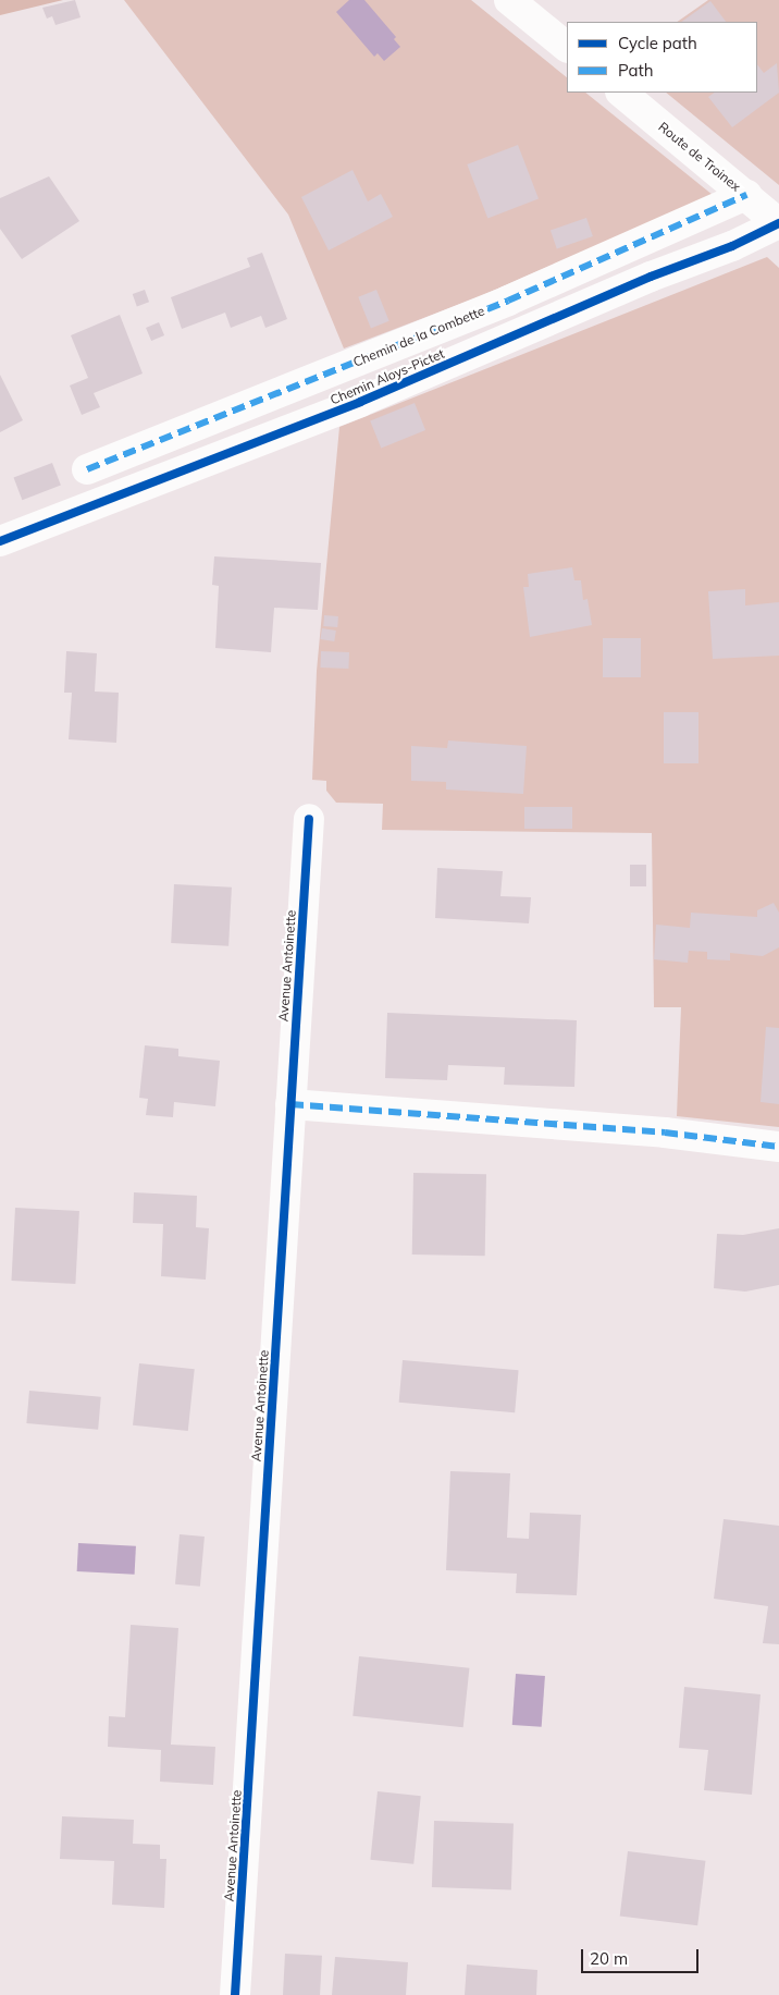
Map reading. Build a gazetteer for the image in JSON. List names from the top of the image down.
{
  "streets": {
    "street": [
      "Route de Troinex",
      "Chemin de la Combette",
      "Chemin Aloys-Pictet",
      "Avenue Antoinette"
    ]
  },
  "crossings": [
    ["Route de Troinex", "Chemin de la Combette"],
    ["Route de Troinex", "Chemin Aloys-Pictet"]
  ],
  "legend": ["Cycle path", "Path"],
  "scale_bar": "20 m"
}
